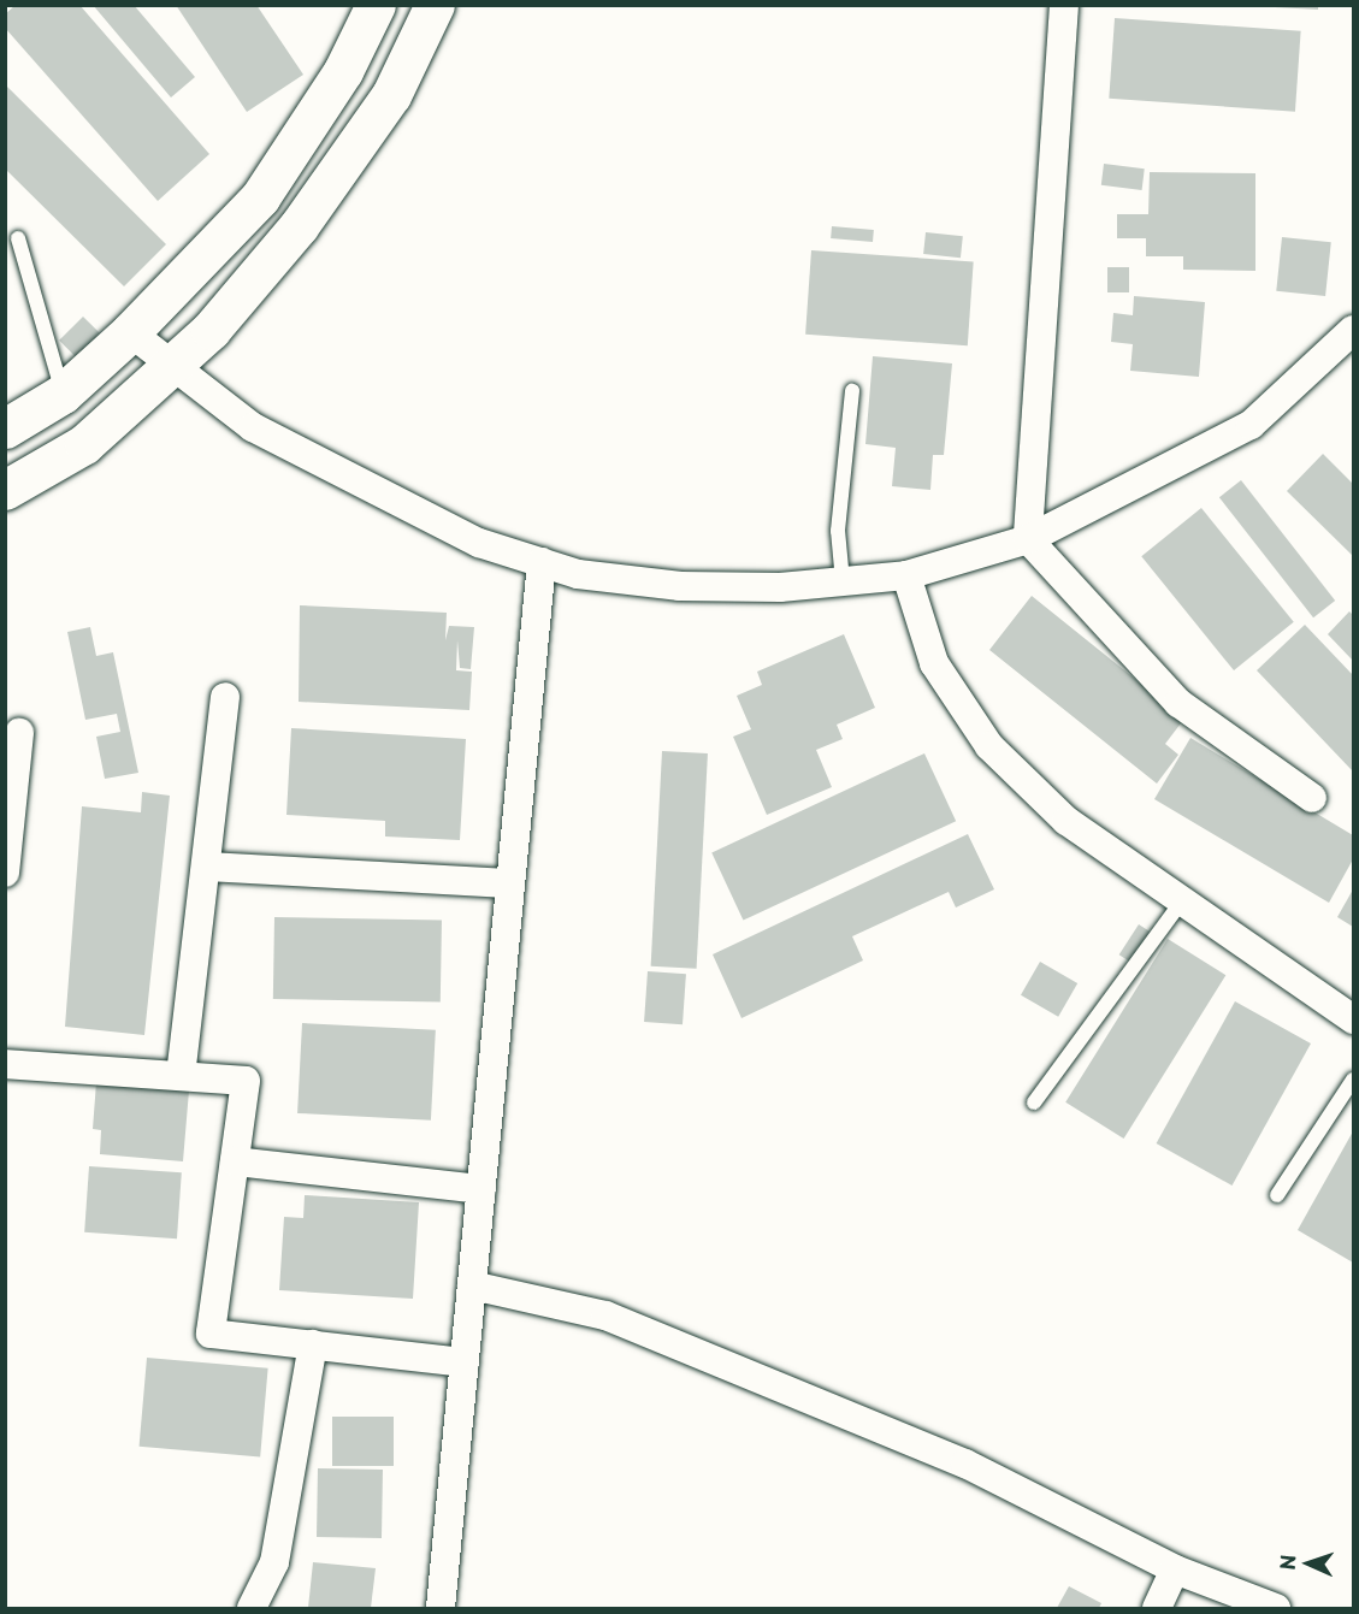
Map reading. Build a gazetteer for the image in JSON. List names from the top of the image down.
{
  "north": "left"
}
